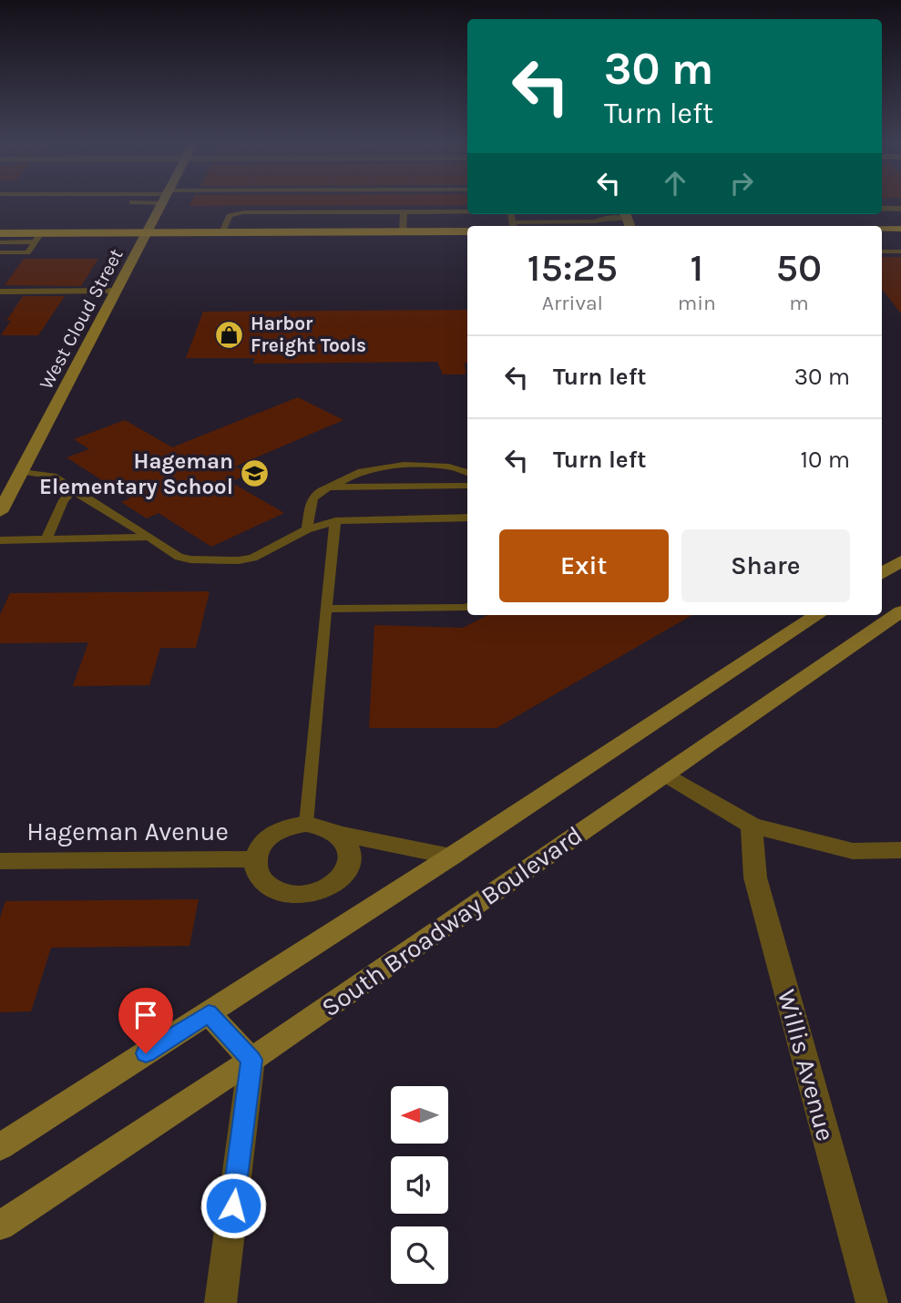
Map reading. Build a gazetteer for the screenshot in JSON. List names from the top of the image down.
{
  "streets": {
    "main road": ["West Cloud Street", "South Broadway Boulevard"],
    "street": ["Hageman Avenue", "Willis Avenue"]
  },
  "places": {
    "shop": ["Harbor Freight Tools"],
    "school or university": ["Hageman Elementary School"]
  },
  "north": "left",
  "page": {
    "turn": ["30 m", "Turn left"],
    "eta": [
      "15:25",
      "Arrival",
      "1",
      "min",
      "50",
      "m"
    ],
    "list": [
      {
        "name": "Turn left",
        "value": "30 m"
      },
      {
        "name": "Turn left",
        "value": "10 m"
      }
    ],
    "buttons": ["Exit", "Share"]
  }
}
